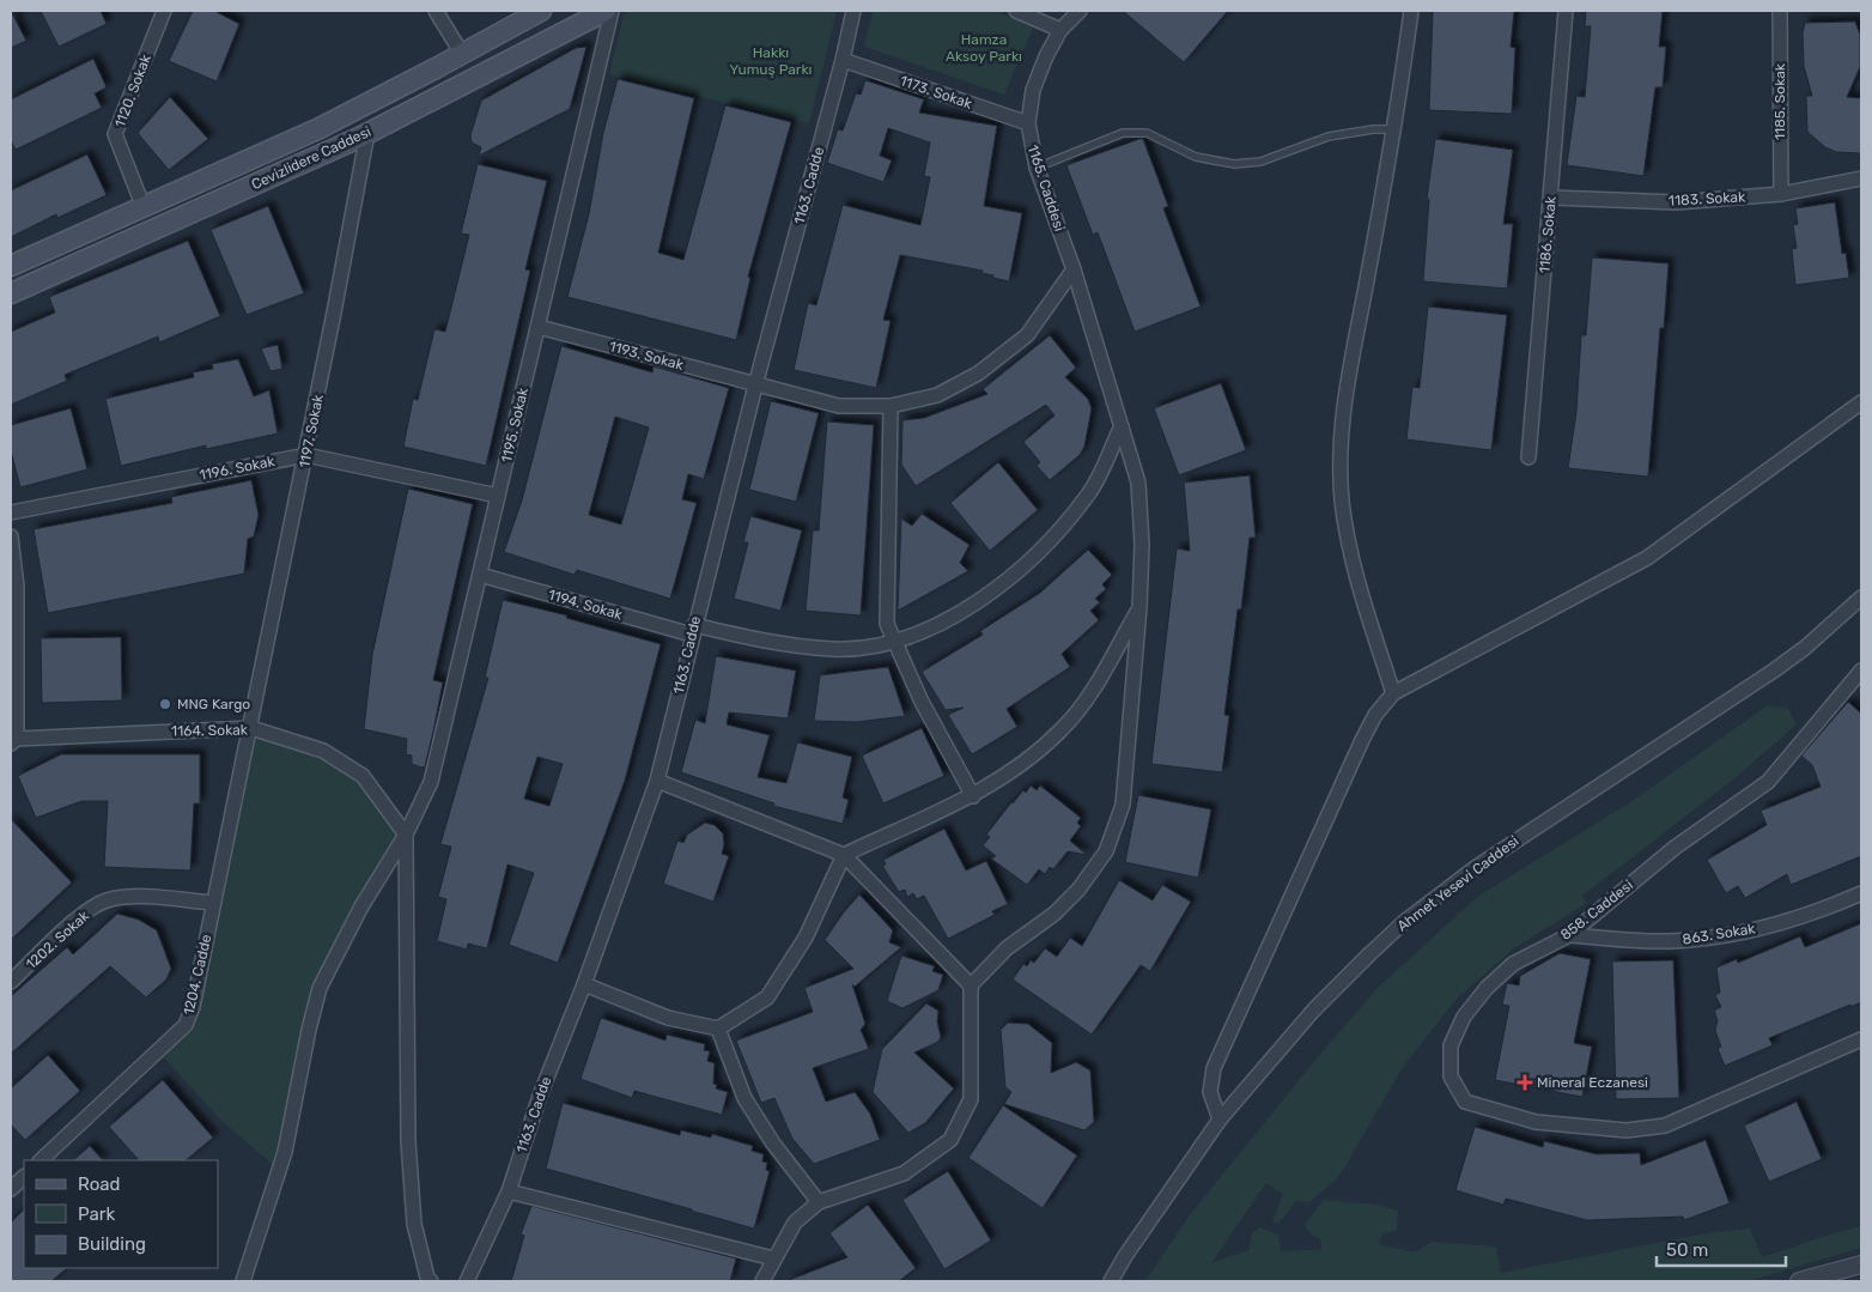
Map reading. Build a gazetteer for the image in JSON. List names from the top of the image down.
{
  "streets": {
    "main road": ["Cevizlidere Caddesi"],
    "street": [
      "1120. Sokak",
      "1173. Sokak",
      "1185. Sokak",
      "1163. Cadde",
      "1165. Caddesi",
      "1183. Sokak",
      "1186. Sokak",
      "1193. Sokak",
      "1195. Sokak",
      "1197. Sokak",
      "1196. Sokak",
      "1194. Sokak",
      "1164. Sokak",
      "Ahmet Yesevi Caddesi",
      "858. Caddesi",
      "863. Sokak",
      "1202. Sokak",
      "1204. Cadde"
    ]
  },
  "crossings": [
    ["1120. Sokak", "Cevizlidere Caddesi"],
    ["1173. Sokak", "1163. Cadde"],
    ["1173. Sokak", "1165. Caddesi"],
    ["1185. Sokak", "1183. Sokak"],
    ["Cevizlidere Caddesi", "1197. Sokak"],
    ["1163. Cadde", "1193. Sokak"],
    ["1163. Cadde", "1194. Sokak"],
    ["1165. Caddesi", "1193. Sokak"],
    ["1165. Caddesi", "1194. Sokak"],
    ["1183. Sokak", "1186. Sokak"],
    ["1193. Sokak", "1195. Sokak"],
    ["1195. Sokak", "1196. Sokak"],
    ["1195. Sokak", "1194. Sokak"],
    ["1195. Sokak", "1164. Sokak"],
    ["1197. Sokak", "1196. Sokak"],
    ["1197. Sokak", "1164. Sokak"],
    ["1197. Sokak", "1204. Cadde"],
    ["1164. Sokak", "1204. Cadde"],
    ["858. Caddesi", "863. Sokak"],
    ["1202. Sokak", "1204. Cadde"]
  ],
  "parks": ["Hamza Aksoy Parkı", "Hakkı Yumuş Parkı"],
  "places": {
    "other": ["MNG Kargo"],
    "health": ["Mineral Eczanesi"]
  },
  "legend": ["Road", "Park", "Building"],
  "scale_bar": "50 m"
}
